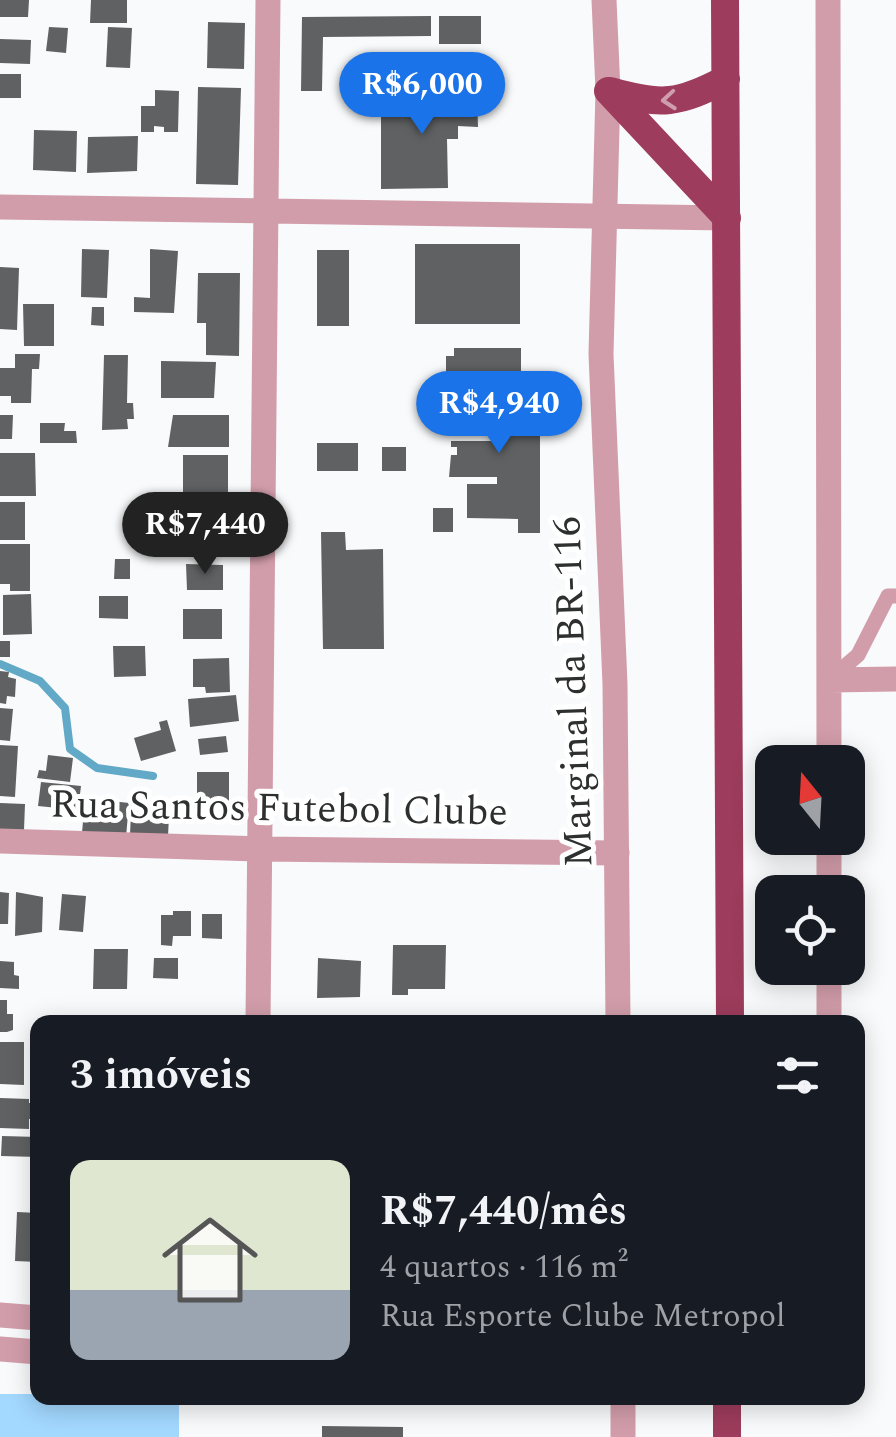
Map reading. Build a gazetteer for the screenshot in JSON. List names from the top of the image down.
{
  "streets": {
    "street": ["Marginal da BR-116", "Rua Santos Futebol Clube"]
  },
  "crossings": [
    ["Marginal da BR-116", "Rua Santos Futebol Clube"]
  ],
  "north": "top",
  "page": {
    "price": ["R$6,000", "R$4,940", "R$7,440"],
    "heading": "3 imóveis",
    "list": [
      {
        "name": "R$7,440/mês",
        "note": "4 quartos · 116 m² · Rua Esporte Clube Metropol"
      }
    ]
  }
}
